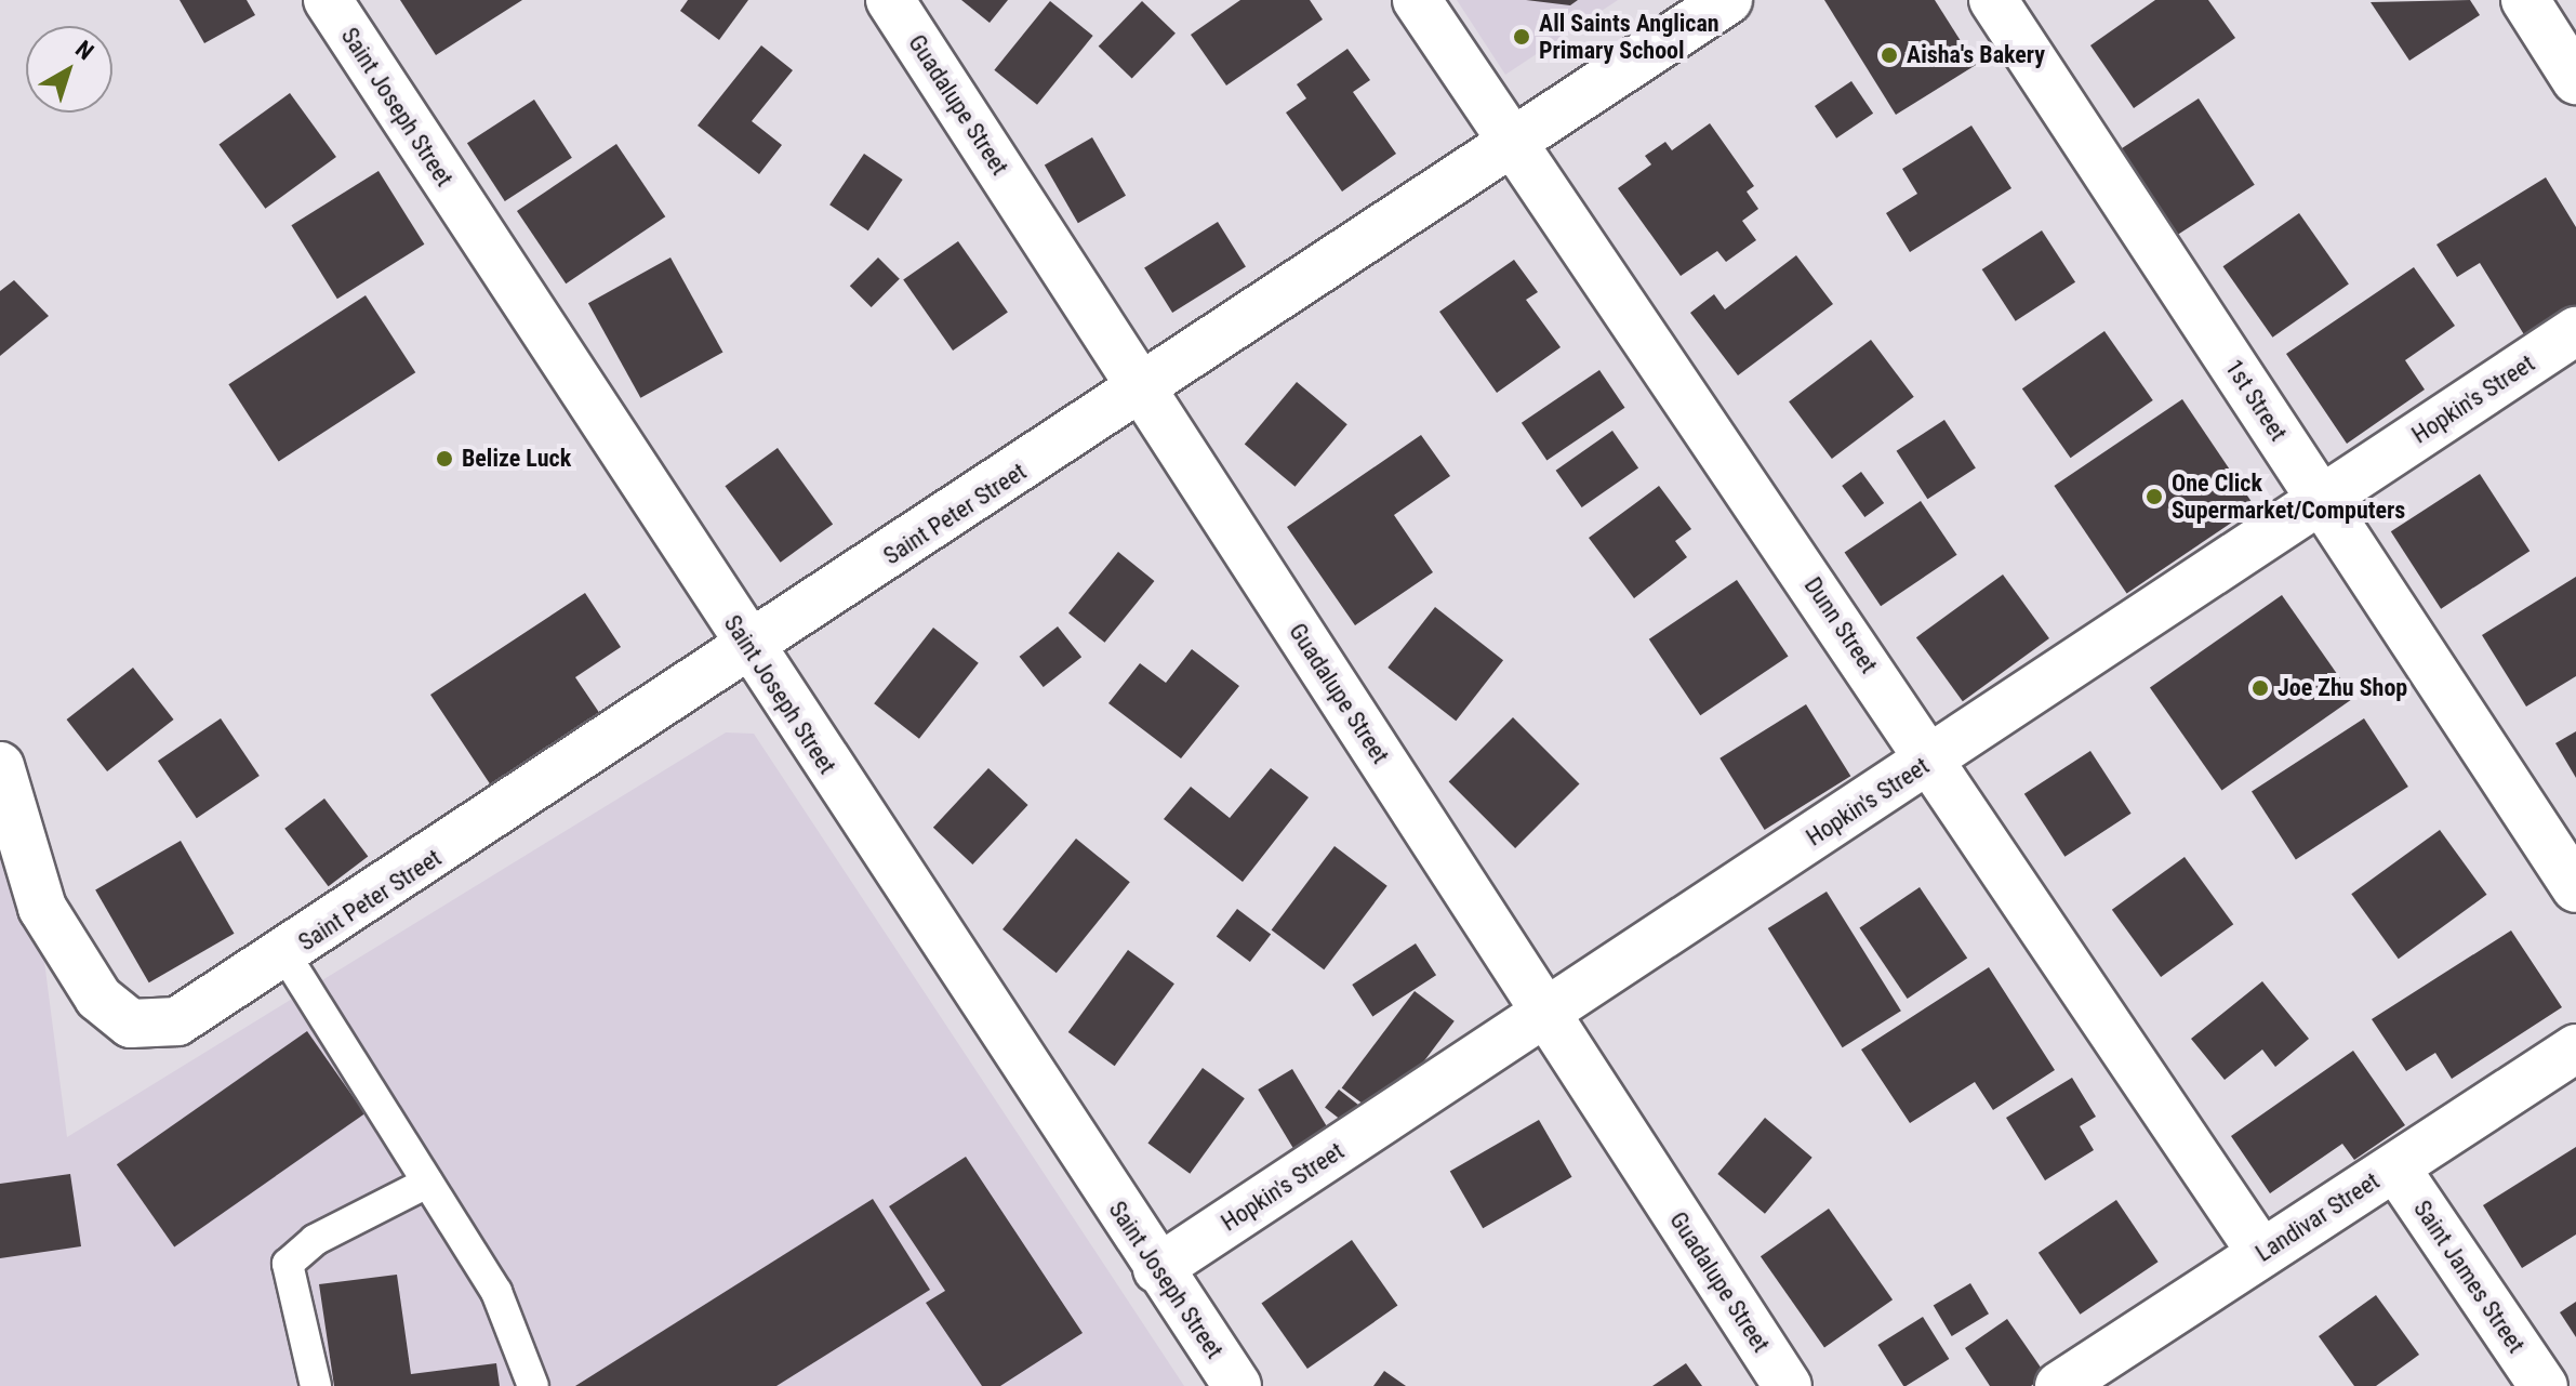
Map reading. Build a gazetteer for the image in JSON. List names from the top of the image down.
{
  "streets": {
    "street": [
      "Guadalupe Street",
      "Saint Joseph Street",
      "Hopkin's Street",
      "1st Street",
      "Saint Peter Street",
      "Dunn Street",
      "Landivar Street",
      "Saint James Street"
    ]
  },
  "crossings": [
    ["Guadalupe Street", "Hopkin's Street"],
    ["Guadalupe Street", "Saint Peter Street"],
    ["Saint Joseph Street", "Hopkin's Street"],
    ["Saint Joseph Street", "Saint Peter Street"],
    ["Hopkin's Street", "1st Street"],
    ["Hopkin's Street", "Dunn Street"],
    ["Saint Peter Street", "Dunn Street"],
    ["Dunn Street", "Landivar Street"],
    ["Landivar Street", "Saint James Street"]
  ],
  "places": [
    "All Saints Anglican Primary School",
    "Aisha's Bakery",
    "Belize Luck",
    "One Click Supermarket/Computers",
    "Joe Zhu Shop"
  ],
  "north": "top right"
}
